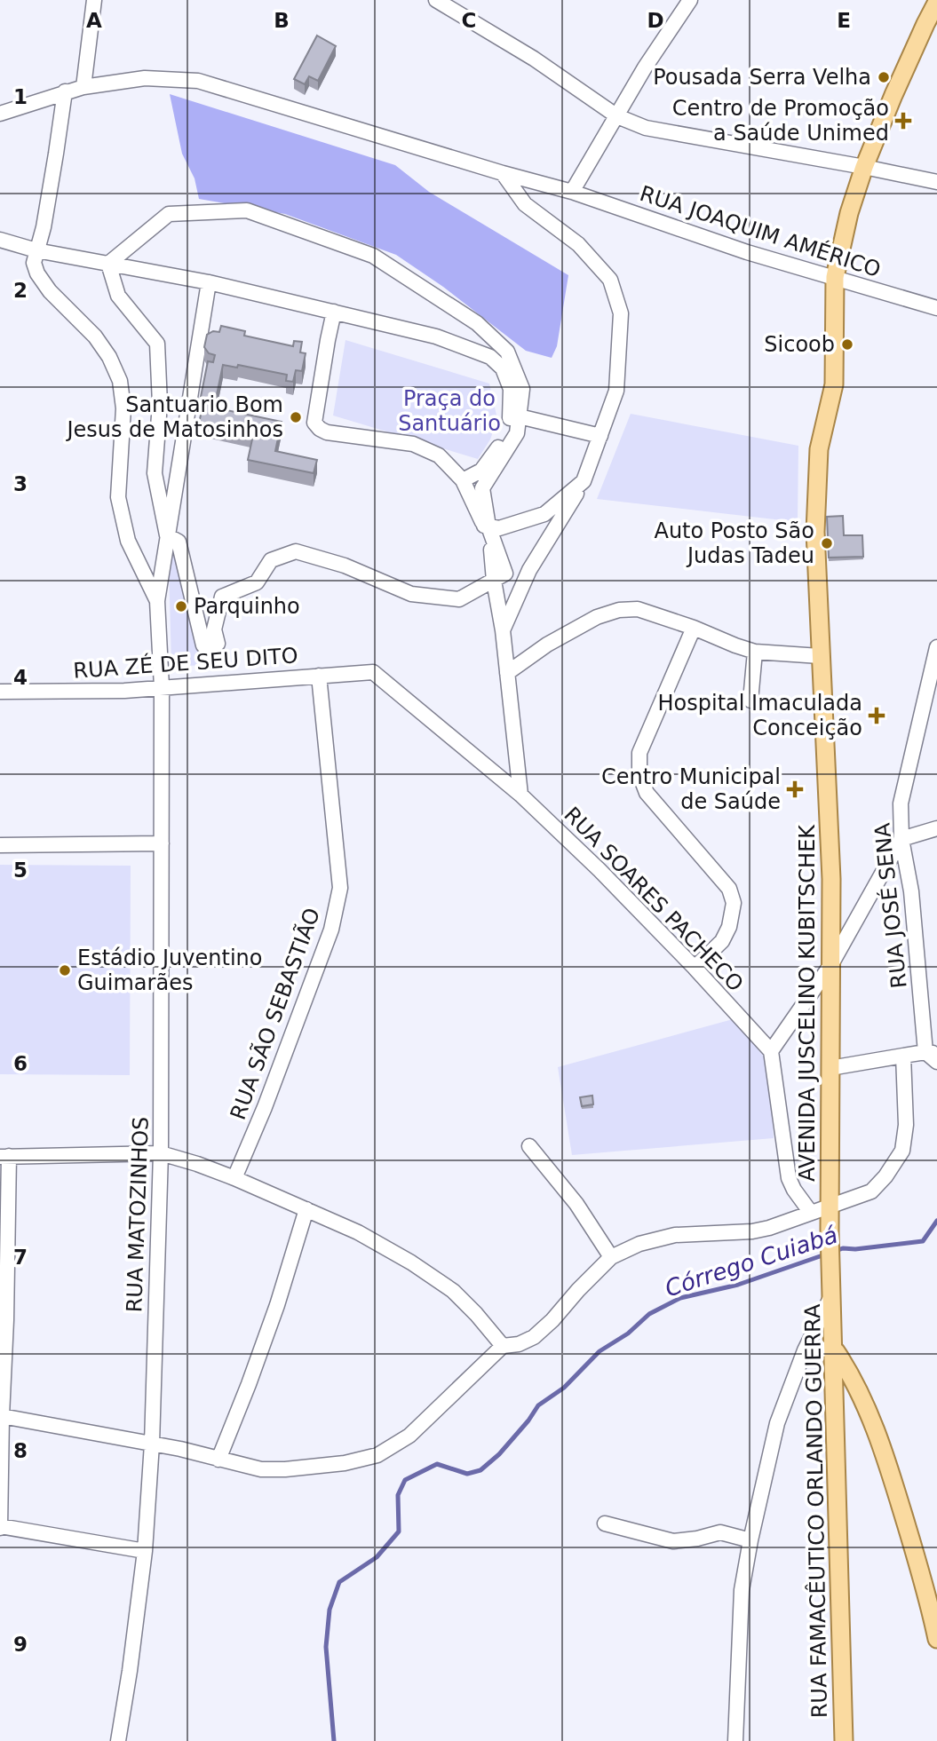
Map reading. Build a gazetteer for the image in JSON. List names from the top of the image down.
{
  "streets": {
    "main road": ["AVENIDA JUSCELINO KUBITSCHEK", "RUA FAMACÊUTICO ORLANDO GUERRA"],
    "street": [
      "RUA JOAQUIM AMÉRICO",
      "RUA ZÉ DE SEU DITO",
      "RUA SOARES PACHECO",
      "RUA JOSÉ SENA",
      "RUA SÃO SEBASTIÃO",
      "RUA MATOZINHOS"
    ]
  },
  "crossings": [
    ["RUA JOAQUIM AMÉRICO", "AVENIDA JUSCELINO KUBITSCHEK"],
    ["RUA ZÉ DE SEU DITO", "RUA SOARES PACHECO"],
    ["RUA ZÉ DE SEU DITO", "RUA SÃO SEBASTIÃO"],
    ["RUA ZÉ DE SEU DITO", "RUA MATOZINHOS"],
    ["AVENIDA JUSCELINO KUBITSCHEK", "RUA FAMACÊUTICO ORLANDO GUERRA"]
  ],
  "water": ["Córrego Cuiabá"],
  "parks": ["Praça do Santuário"],
  "places": {
    "other": [
      "Pousada Serra Velha",
      "Sicoob",
      "Santuario Bom Jesus de Matosinhos",
      "Auto Posto São Judas Tadeu",
      "Parquinho",
      "Estádio Juventino Guimarães"
    ],
    "health": ["Centro de Promoção a Saúde Unimed", "Hospital Imaculada Conceição", "Centro Municipal de Saúde"]
  },
  "grid": {
    "columns": [
      "A",
      "B",
      "C",
      "D",
      "E"
    ],
    "rows": [
      "1",
      "2",
      "3",
      "4",
      "5",
      "6",
      "7",
      "8",
      "9"
    ]
  }
}
